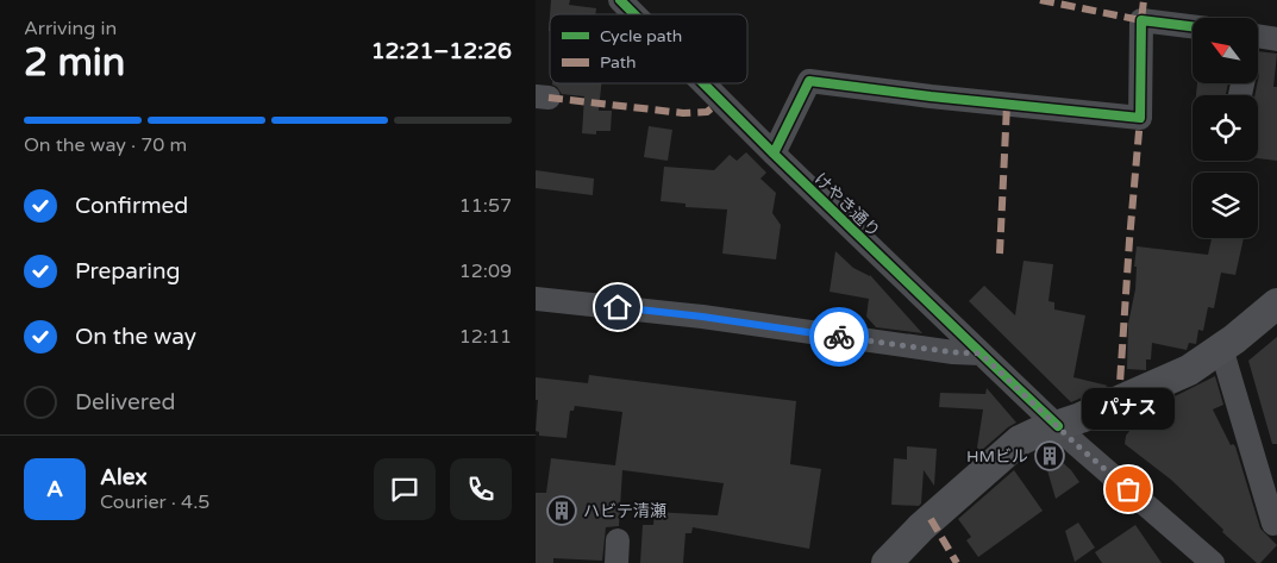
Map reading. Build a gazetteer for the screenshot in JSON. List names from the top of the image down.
{
  "streets": {
    "street": ["けやき通り"]
  },
  "places": {
    "building": ["HMビル", "ハビテ清瀬"],
    "other": ["パナス"]
  },
  "legend": ["Cycle path", "Path"],
  "north": "top left",
  "page": {
    "heading": ["2 min", "Arriving in", "12:21–12:26"],
    "panel": ["Alex", "Courier · 4.5"],
    "bar": "On the way · 70 m",
    "list": [
      ["Confirmed", "11:57"],
      ["Preparing", "12:09"],
      ["On the way", "12:11"],
      "Delivered"
    ],
    "bubble": "パナス",
    "round": "A"
  }
}
